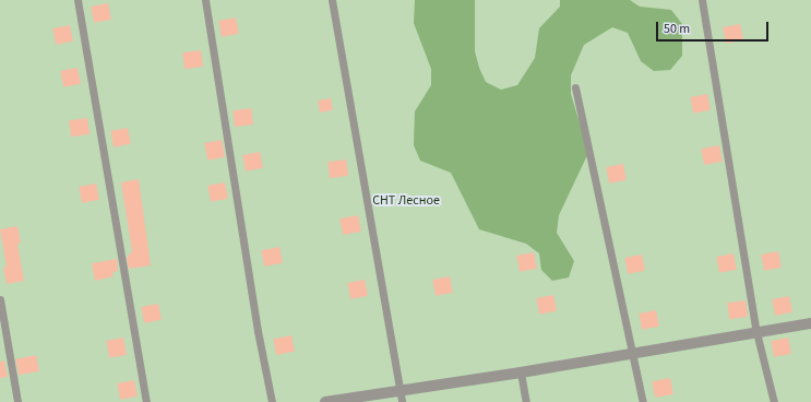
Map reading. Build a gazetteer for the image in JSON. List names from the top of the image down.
{
  "parks": ["СНТ Лесное"],
  "scale_bar": "50 m"
}
